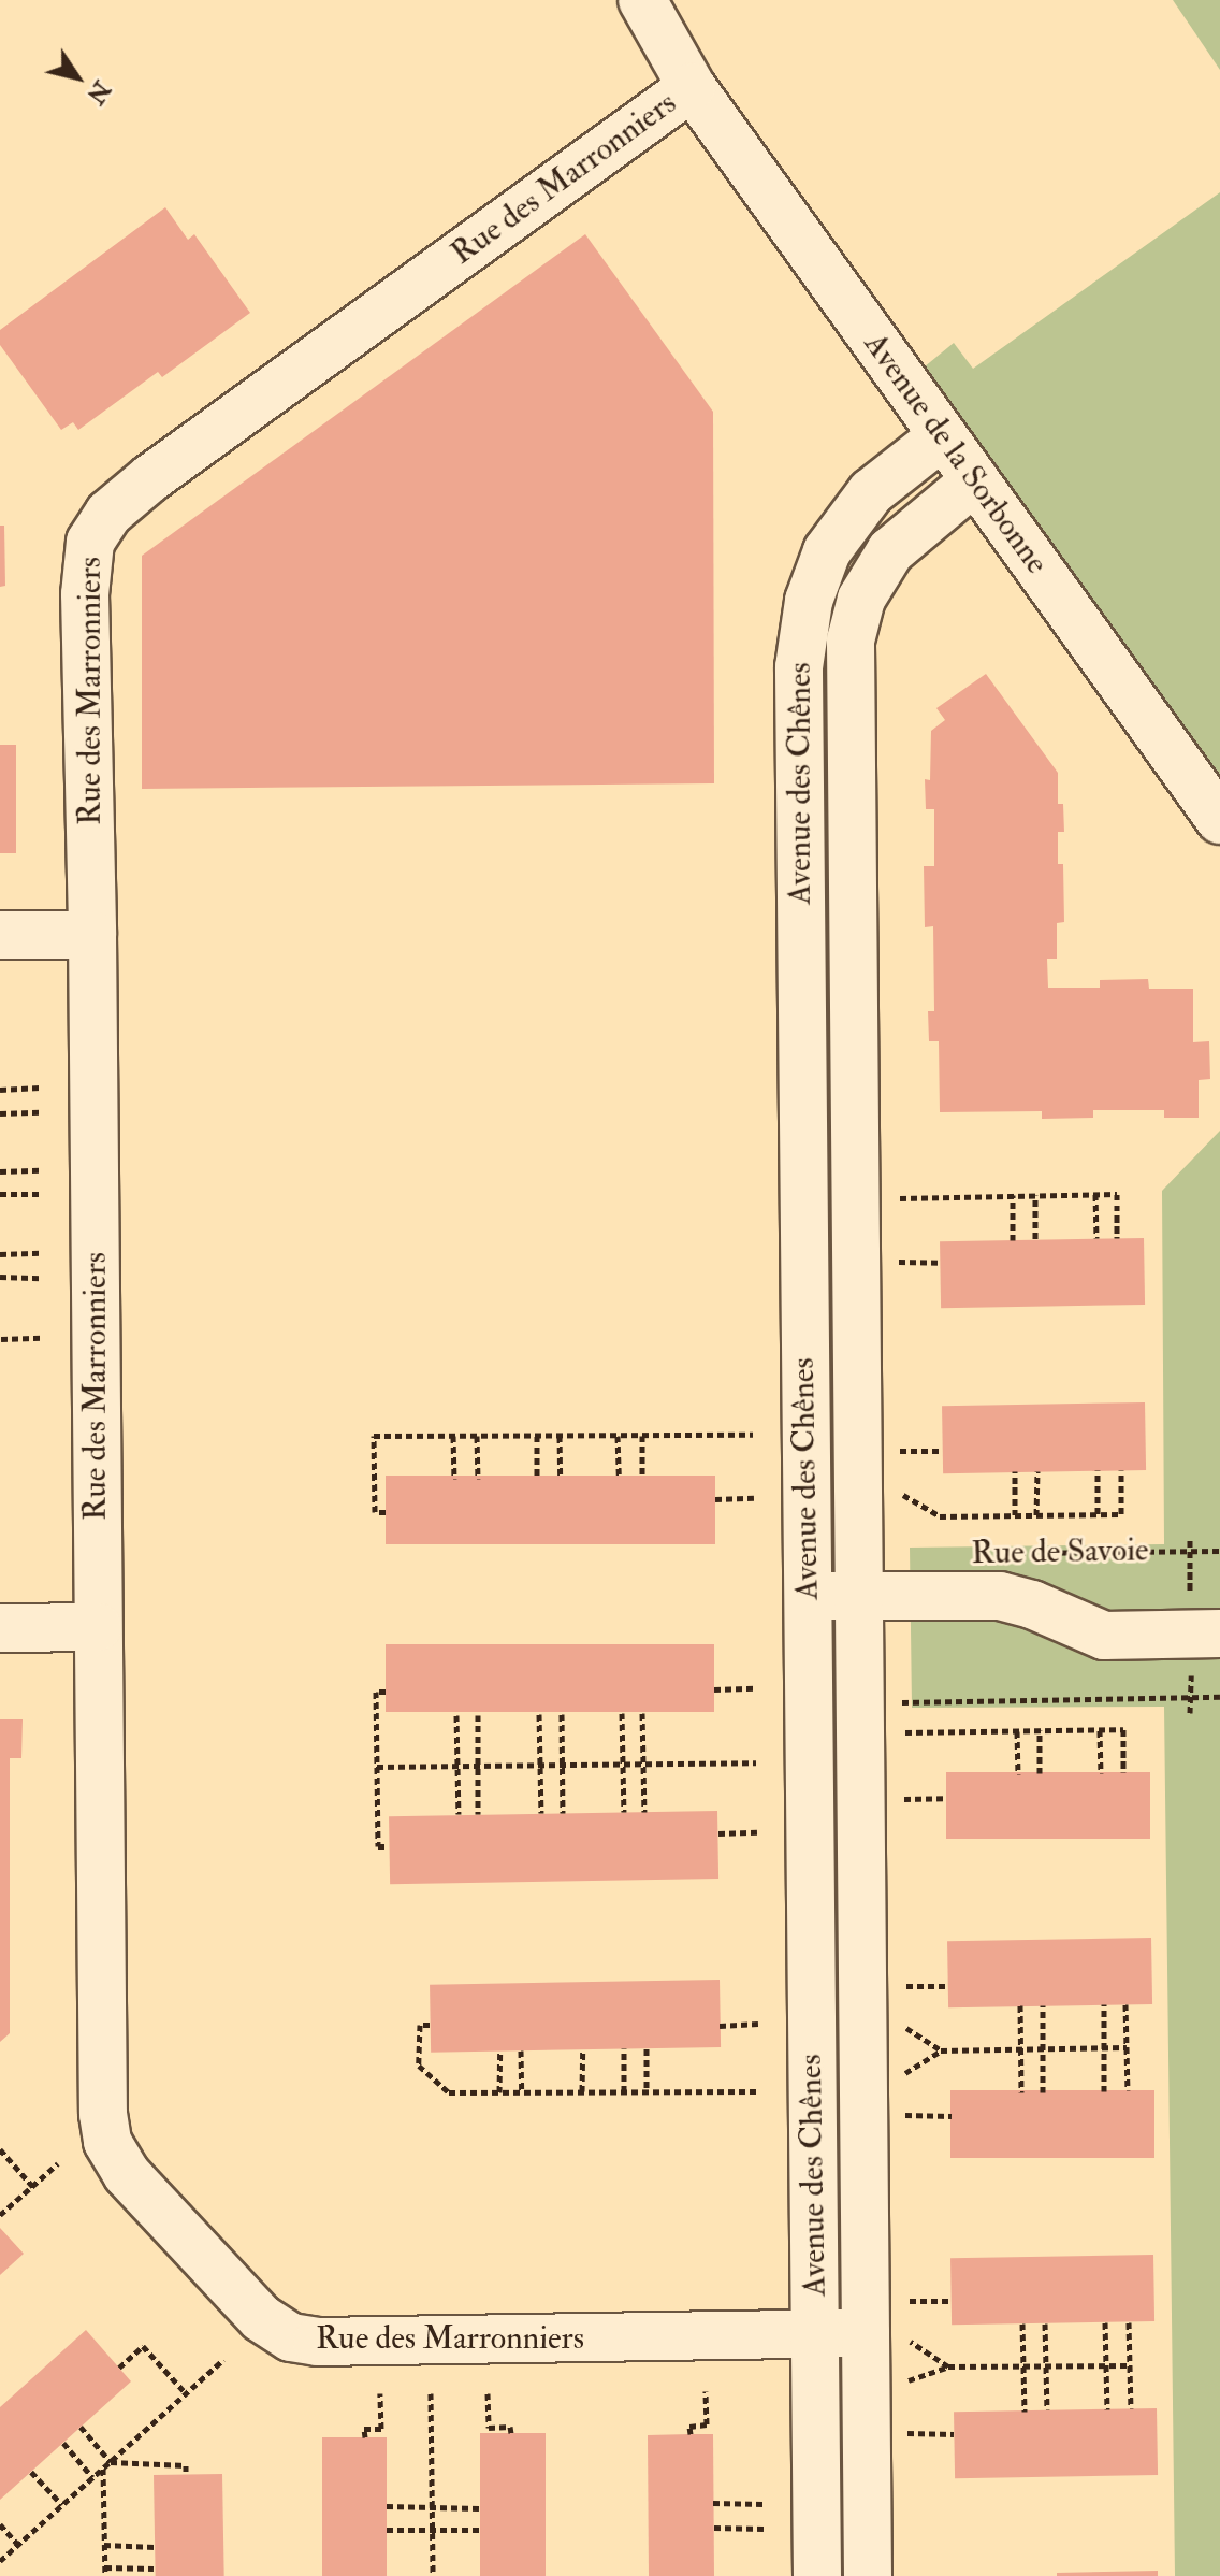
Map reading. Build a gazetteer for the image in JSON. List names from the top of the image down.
{
  "streets": {
    "street": [
      "Rue des Marronniers",
      "Avenue de la Sorbonne",
      "Avenue des Chênes",
      "Rue de Savoie"
    ]
  },
  "crossings": [
    ["Rue des Marronniers", "Avenue de la Sorbonne"],
    ["Rue des Marronniers", "Avenue des Chênes"],
    ["Avenue de la Sorbonne", "Avenue des Chênes"],
    ["Avenue des Chênes", "Rue de Savoie"]
  ],
  "north": "bottom right"
}
